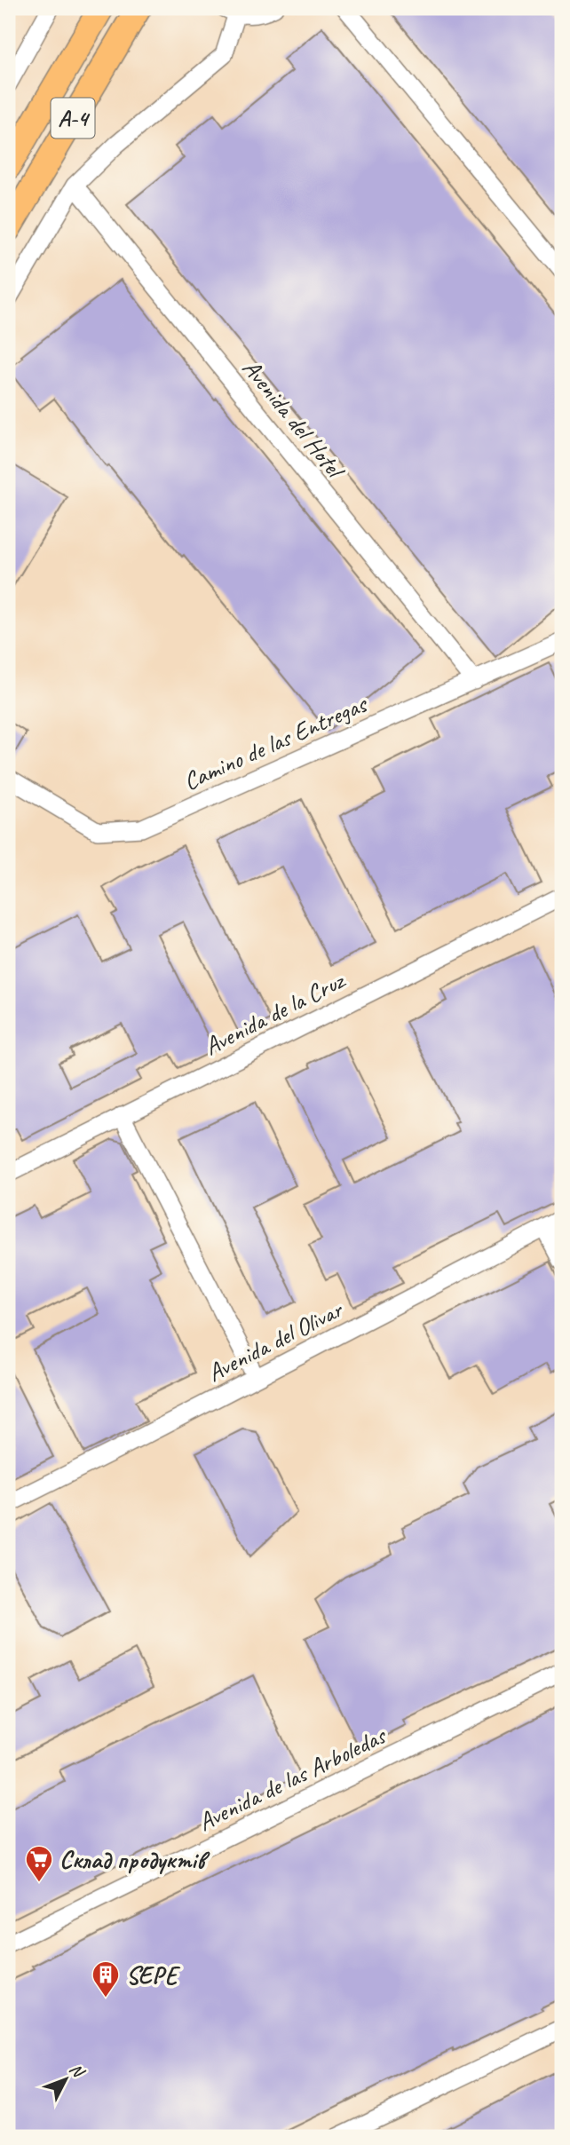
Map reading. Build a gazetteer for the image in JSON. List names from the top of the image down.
{
  "streets": {
    "highway": ["A-4"],
    "street": [
      "Avenida del Hotel",
      "Camino de las Entregas",
      "Avenida de la Cruz",
      "Avenida del Olivar",
      "Avenida de las Arboledas"
    ]
  },
  "crossings": [
    ["Avenida del Hotel", "Camino de las Entregas"]
  ],
  "places": {
    "supermarket": ["Склад продуктів"],
    "building": ["SEPE"]
  },
  "north": "top right"
}
